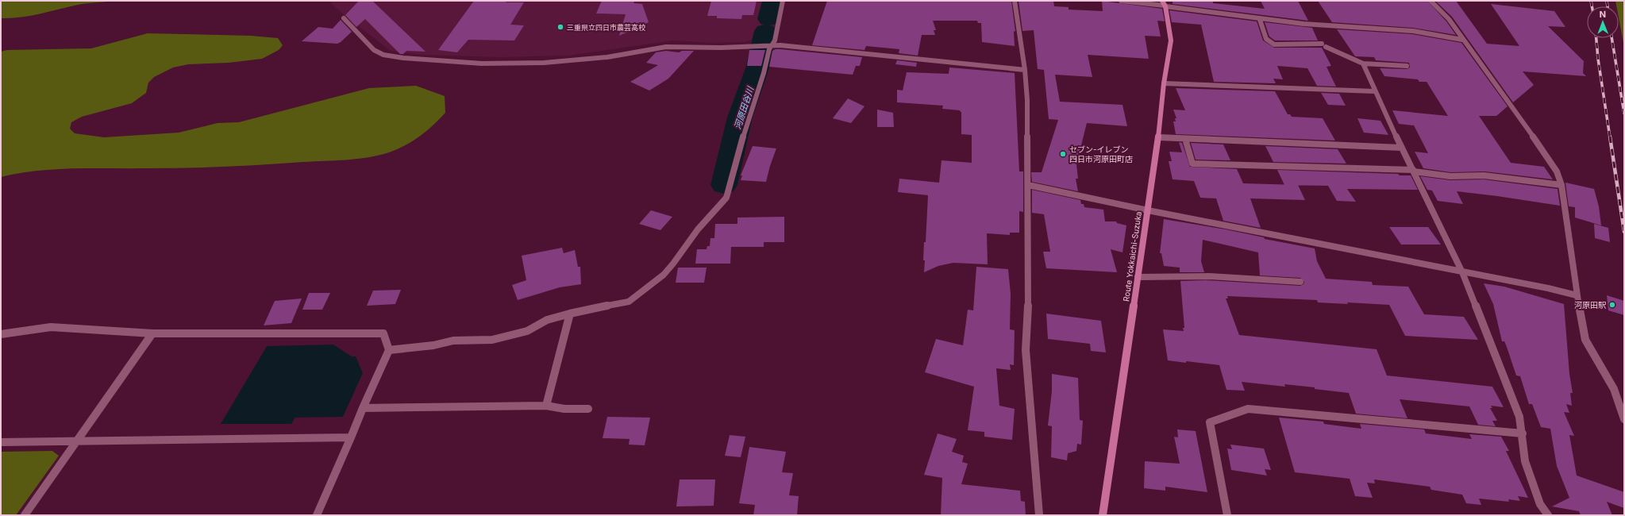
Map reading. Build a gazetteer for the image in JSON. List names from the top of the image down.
{
  "streets": {
    "main road": ["Route Yokkaichi-Suzuka"]
  },
  "water": ["河原田谷川"],
  "places": ["三重県立四日市農芸高校", "セブン-イレブン 四日市河原田町店", "河原田駅"],
  "north": "top"
}
